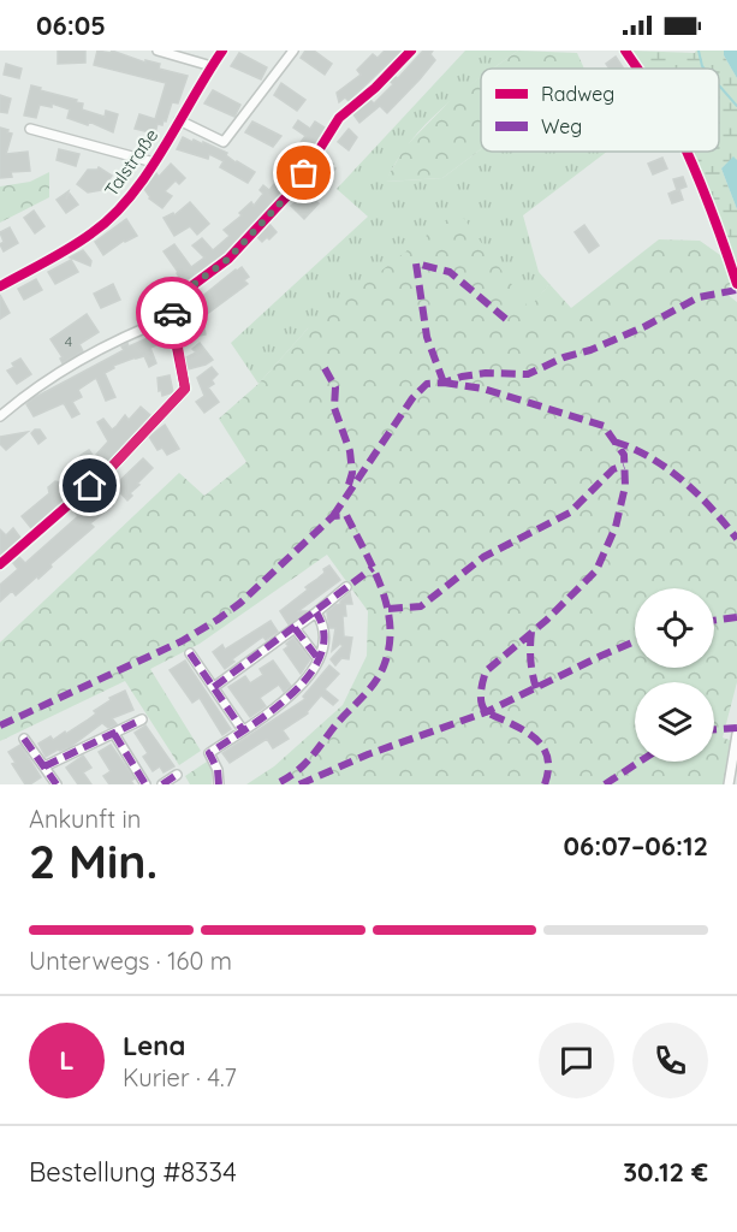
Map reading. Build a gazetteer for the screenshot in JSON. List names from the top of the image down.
{
  "streets": {
    "street": ["Talstraße"]
  },
  "house_numbers": ["4"],
  "legend": ["Radweg", "Weg"],
  "page": {
    "status": "06:05",
    "heading": ["2 Min.", "Ankunft in", "06:07–06:12"],
    "panel": [
      "Lena",
      "Kurier · 4.7",
      "Bestellung #8334",
      "30.12 €"
    ],
    "bar": "Unterwegs · 160 m",
    "round": "L"
  }
}
